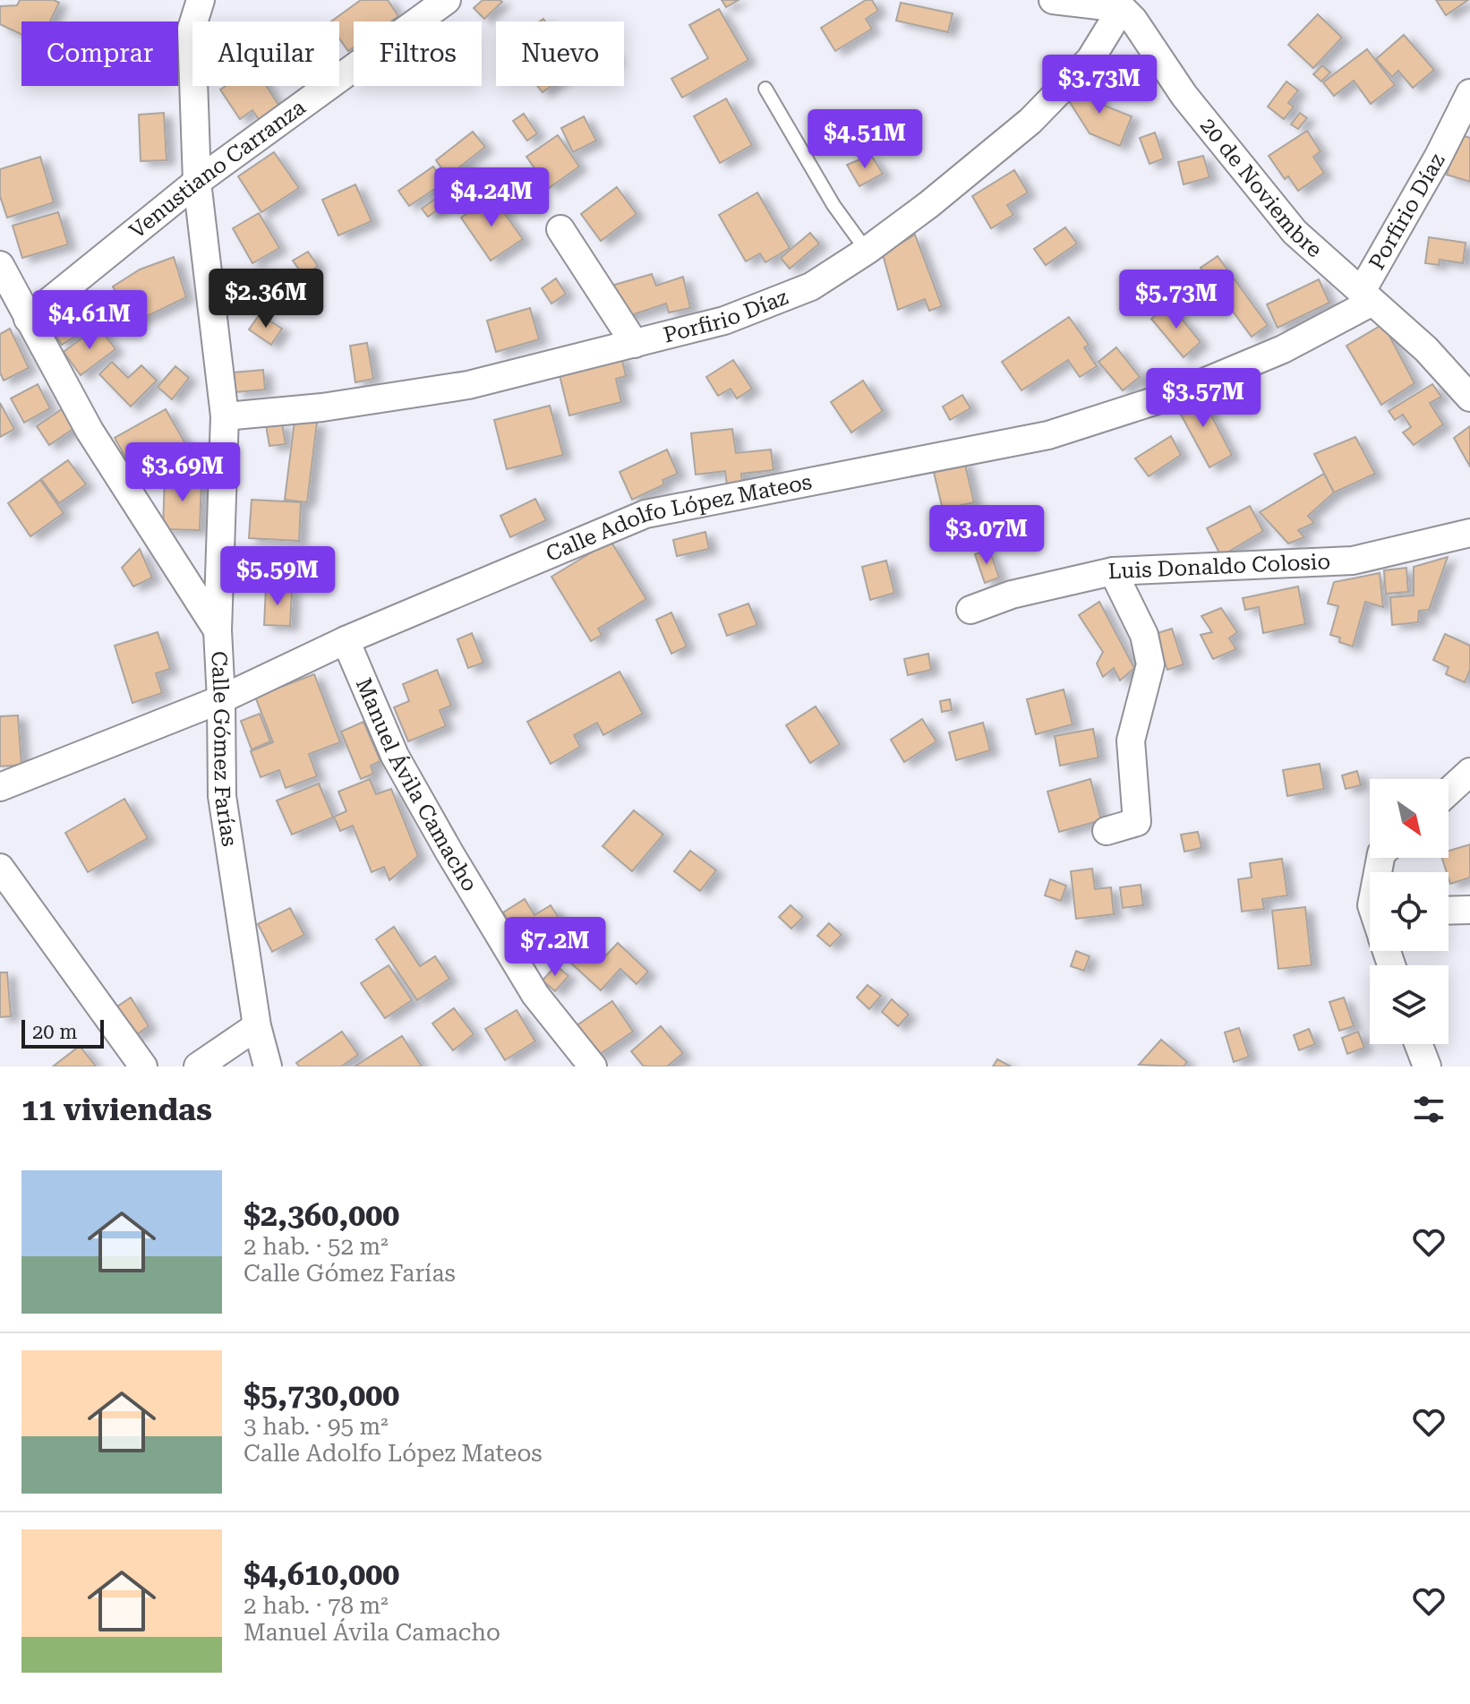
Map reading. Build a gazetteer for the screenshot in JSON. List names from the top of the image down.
{
  "streets": {
    "street": [
      "Venustiano Carranza",
      "20 de Noviembre",
      "Porfirio Díaz",
      "Calle Adolfo López Mateos",
      "Luis Donaldo Colosio",
      "Calle Gómez Farías",
      "Manuel Ávila Camacho"
    ]
  },
  "crossings": [
    ["Venustiano Carranza", "Calle Gómez Farías"],
    ["20 de Noviembre", "Porfirio Díaz"],
    ["20 de Noviembre", "Calle Adolfo López Mateos"],
    ["Porfirio Díaz", "Calle Adolfo López Mateos"],
    ["Porfirio Díaz", "Calle Gómez Farías"],
    ["Calle Adolfo López Mateos", "Calle Gómez Farías"],
    ["Calle Adolfo López Mateos", "Manuel Ávila Camacho"]
  ],
  "scale_bar": "20 m",
  "north": "bottom right",
  "page": {
    "chip": [
      "Comprar",
      "Alquilar",
      "Filtros",
      "Nuevo"
    ],
    "price": [
      "$3.73M",
      "$4.51M",
      "$4.24M",
      "$2.36M",
      "$5.73M",
      "$4.61M",
      "$3.57M",
      "$3.69M",
      "$3.07M",
      "$5.59M",
      "$7.2M"
    ],
    "scale": "20 m",
    "heading": "11 viviendas",
    "list": [
      {
        "name": "$2,360,000",
        "note": "2 hab. · 52 m² · Calle Gómez Farías"
      },
      {
        "name": "$5,730,000",
        "note": "3 hab. · 95 m² · Calle Adolfo López Mateos"
      },
      {
        "name": "$4,610,000",
        "note": "2 hab. · 78 m² · Manuel Ávila Camacho"
      }
    ]
  }
}
